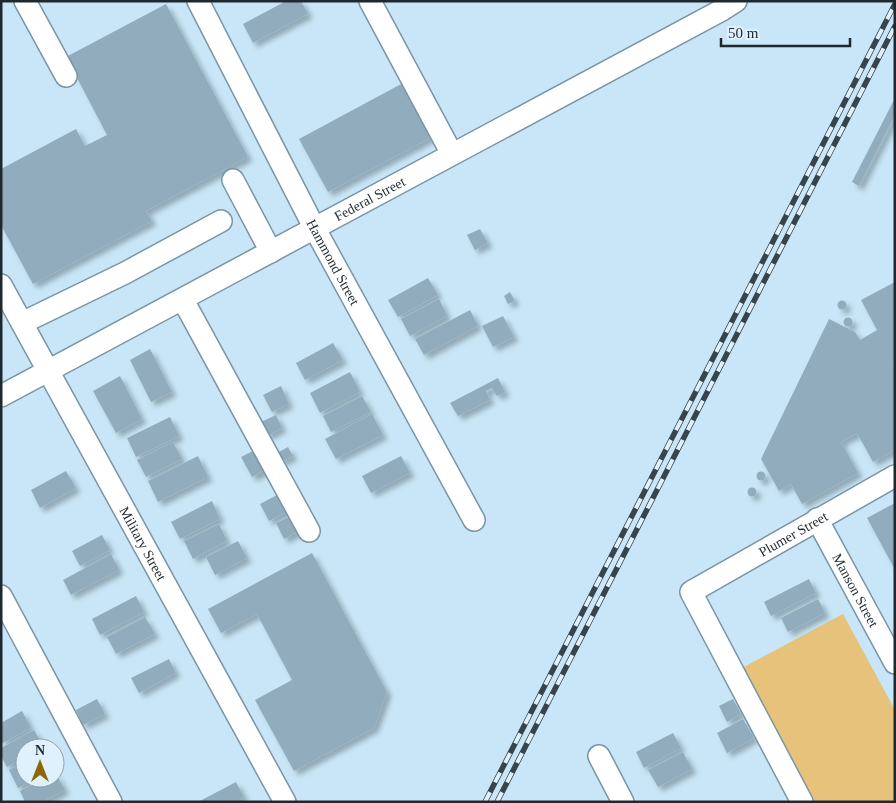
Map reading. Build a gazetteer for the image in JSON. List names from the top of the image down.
{
  "streets": {
    "street": [
      "Federal Street",
      "Hammond Street",
      "Plumer Street",
      "Military Street",
      "Manson Street"
    ]
  },
  "crossings": [
    ["Federal Street", "Hammond Street"],
    ["Federal Street", "Military Street"],
    ["Plumer Street", "Manson Street"]
  ],
  "scale_bar": "50 m",
  "north": "top"
}
